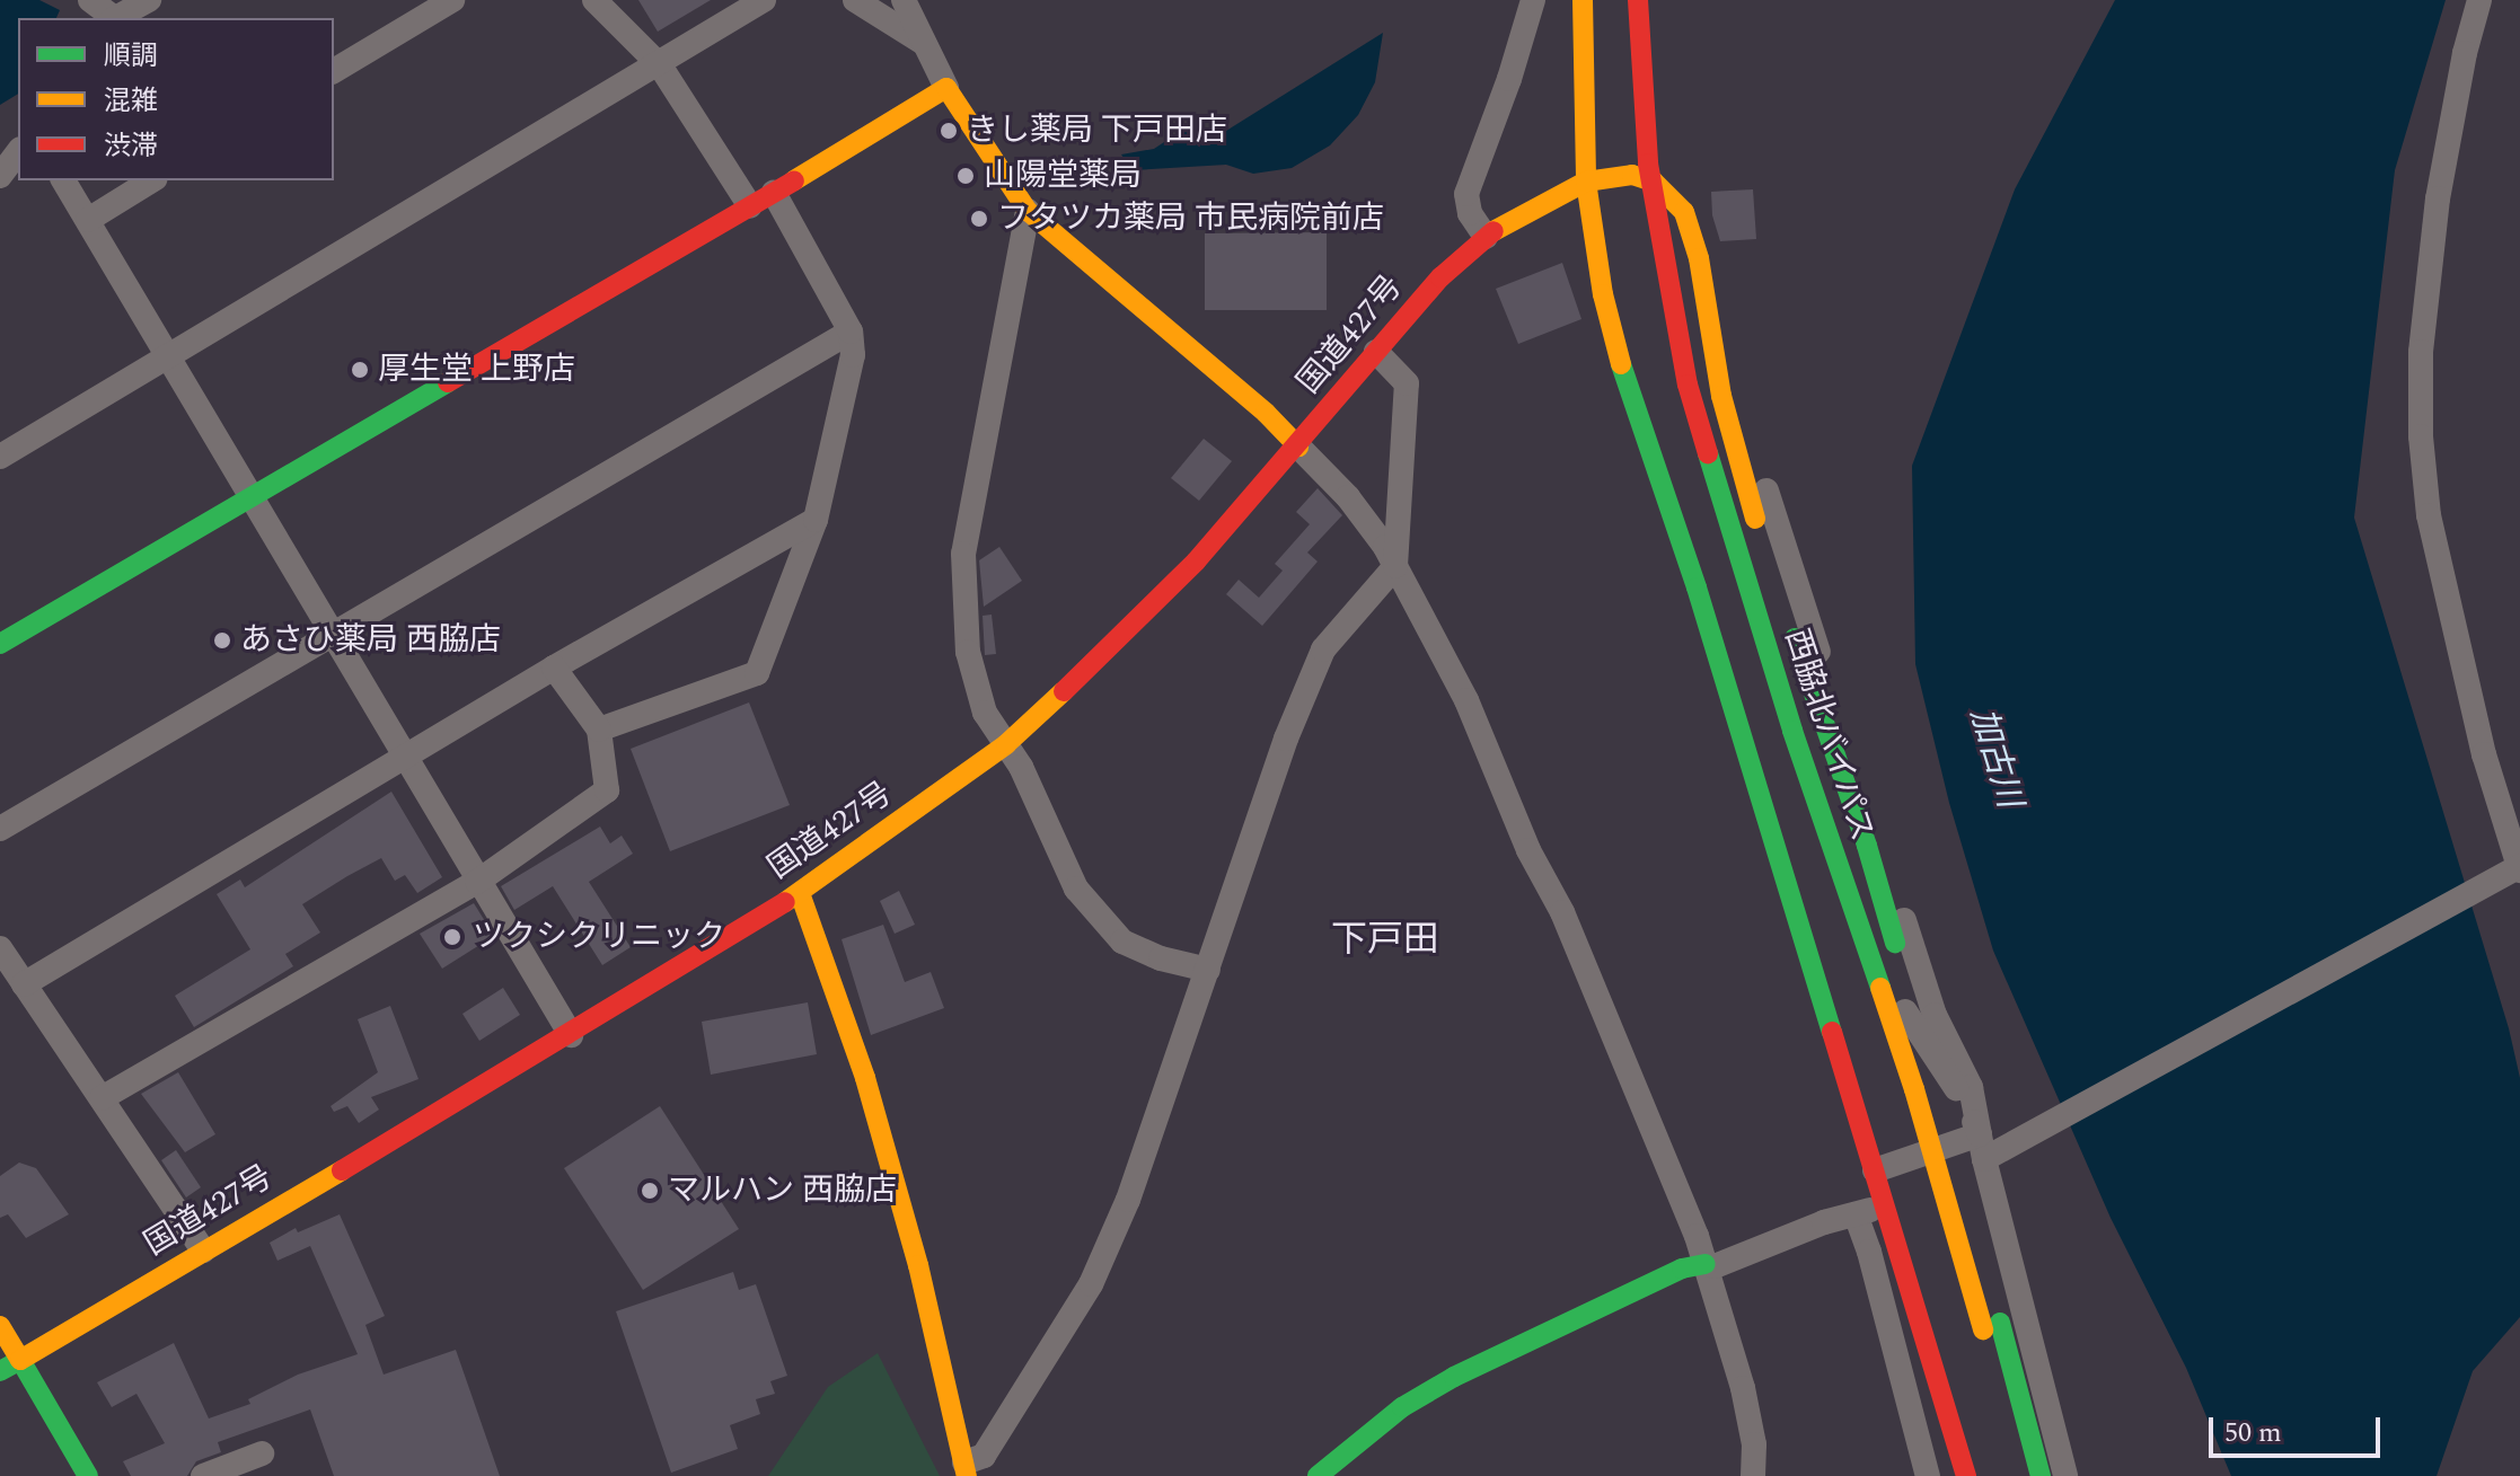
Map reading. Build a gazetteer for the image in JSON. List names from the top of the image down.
{
  "streets": {
    "main road": ["国道427号", "西脇北バイパス"]
  },
  "crossings": [
    ["国道427号", "西脇北バイパス"]
  ],
  "districts": ["下戸田"],
  "water": ["加古川"],
  "places": [
    "きし薬局 下戸田店",
    "山陽堂薬局",
    "フタツカ薬局 市民病院前店",
    "厚生堂 上野店",
    "あさひ薬局 西脇店",
    "ツクシクリニック",
    "マルハン 西脇店"
  ],
  "legend": ["順調", "混雑", "渋滞"],
  "scale_bar": "50 m"
}
